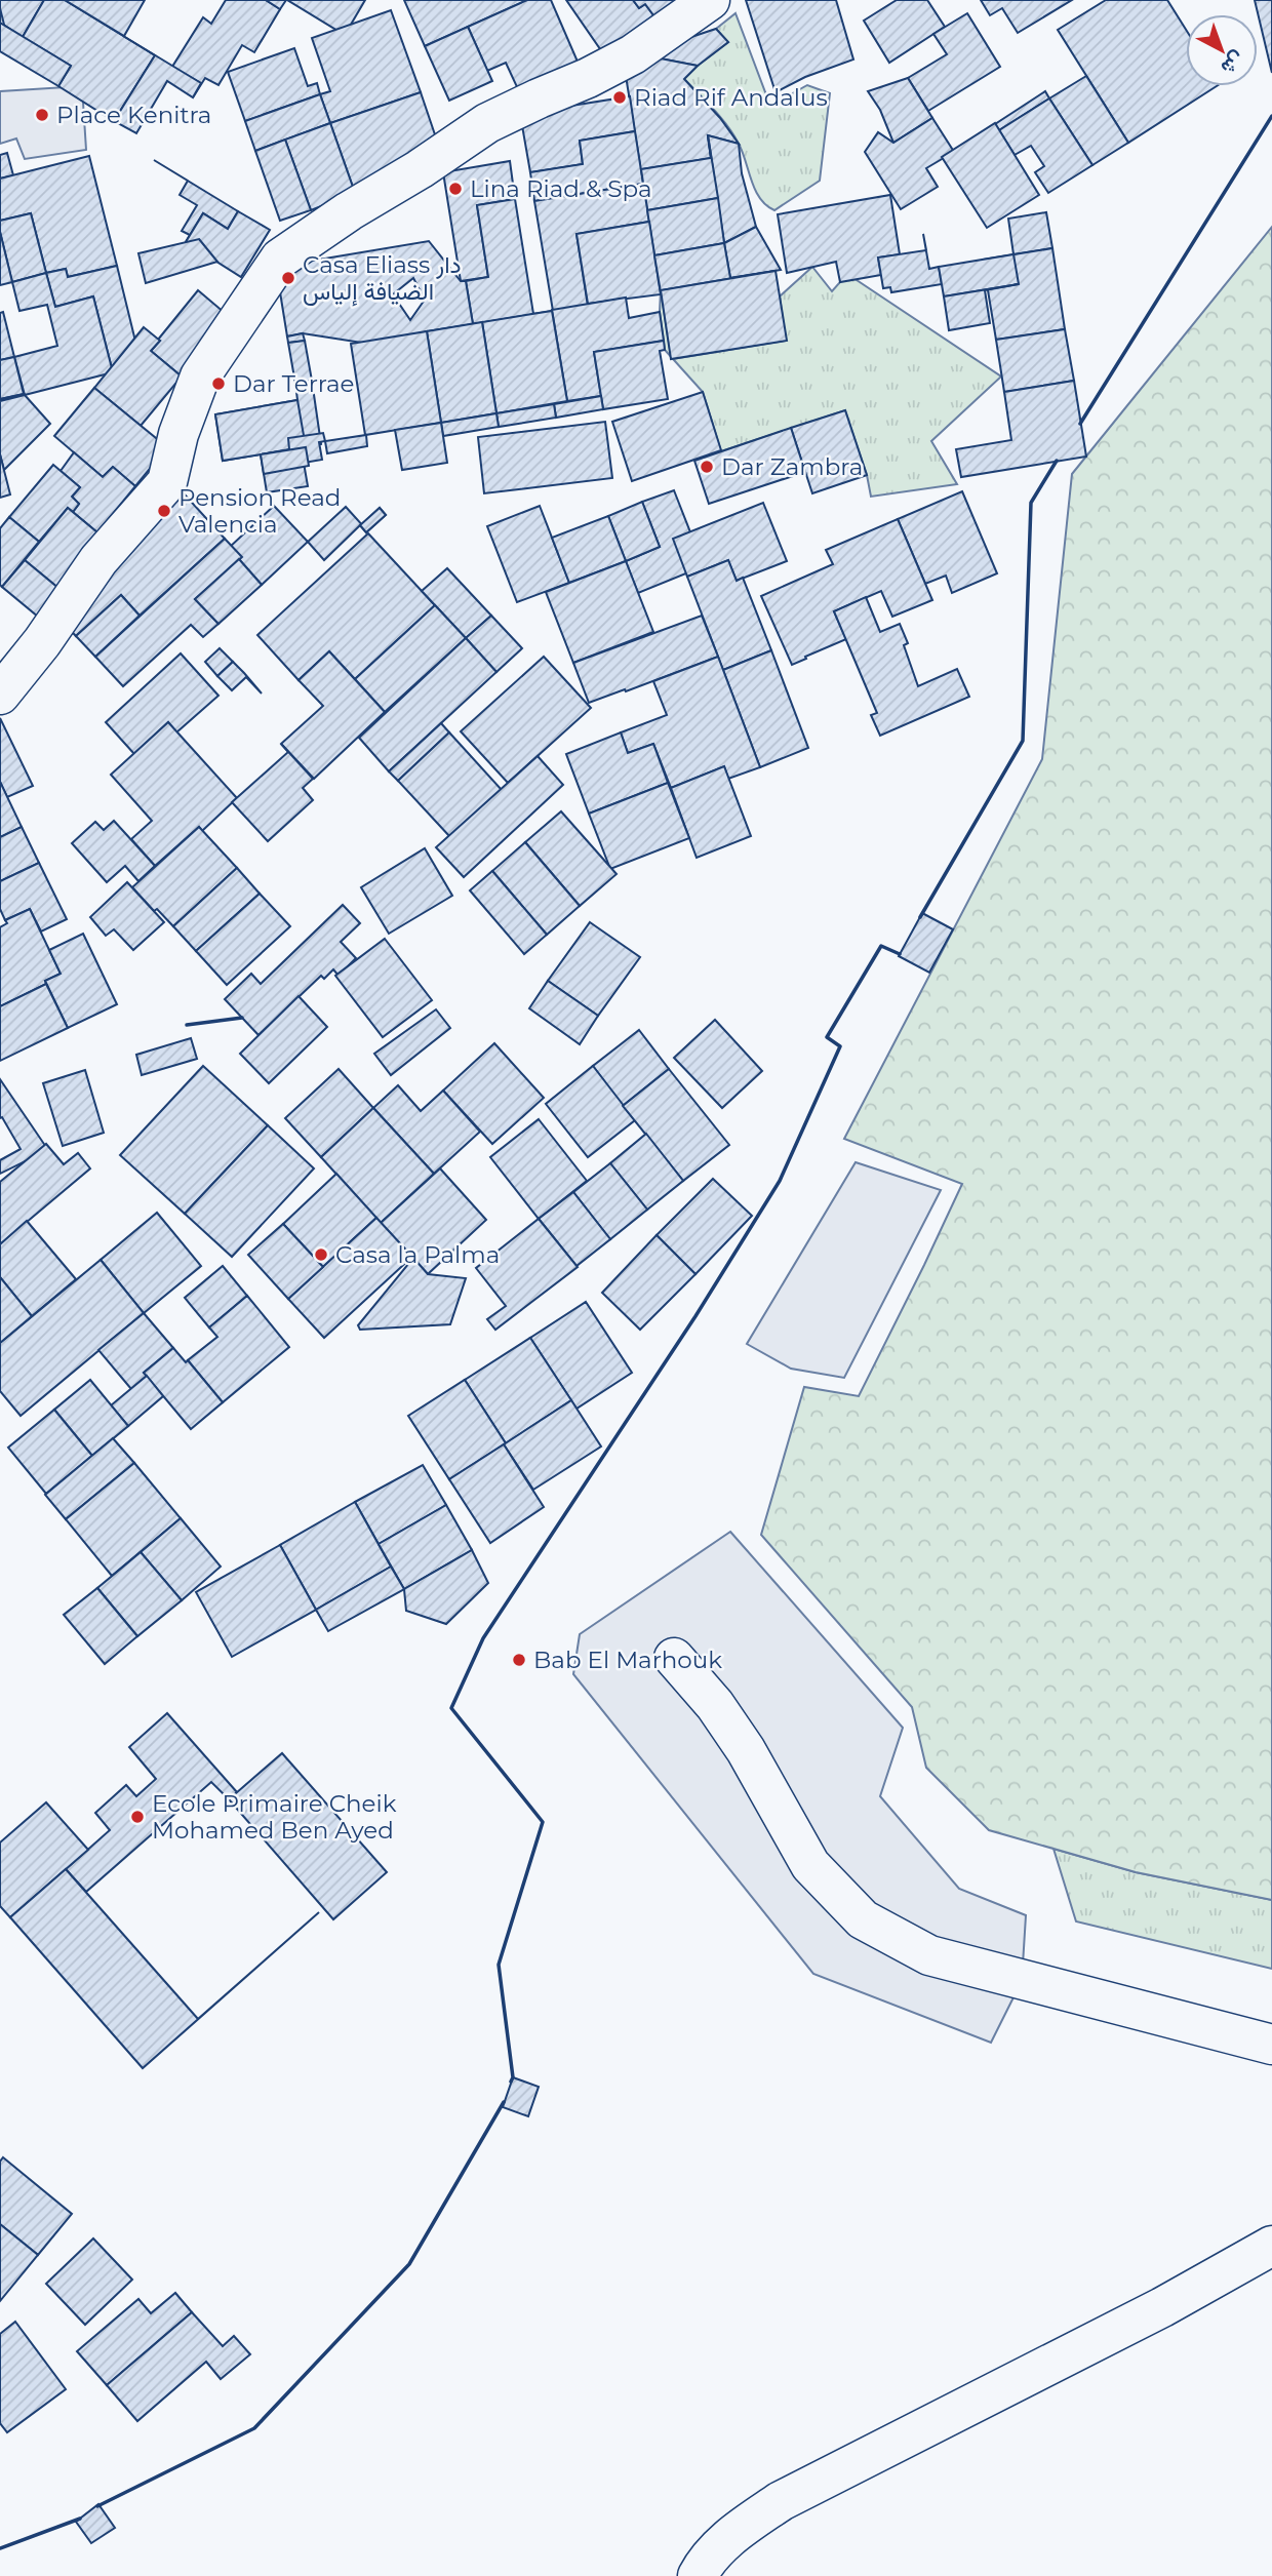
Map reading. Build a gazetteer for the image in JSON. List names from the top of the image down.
{
  "places": [
    "Riad Rif Andalus",
    "Place Kenitra",
    "Lina Riad & Spa",
    "Casa Eliass دار الضيافة إلياس",
    "Dar Terrae",
    "Dar Zambra",
    "Pension Read Valencia",
    "Casa la Palma",
    "Bab El Marhouk",
    "Ecole Primaire Cheik Mohamed Ben Ayed"
  ],
  "north": "bottom right"
}
